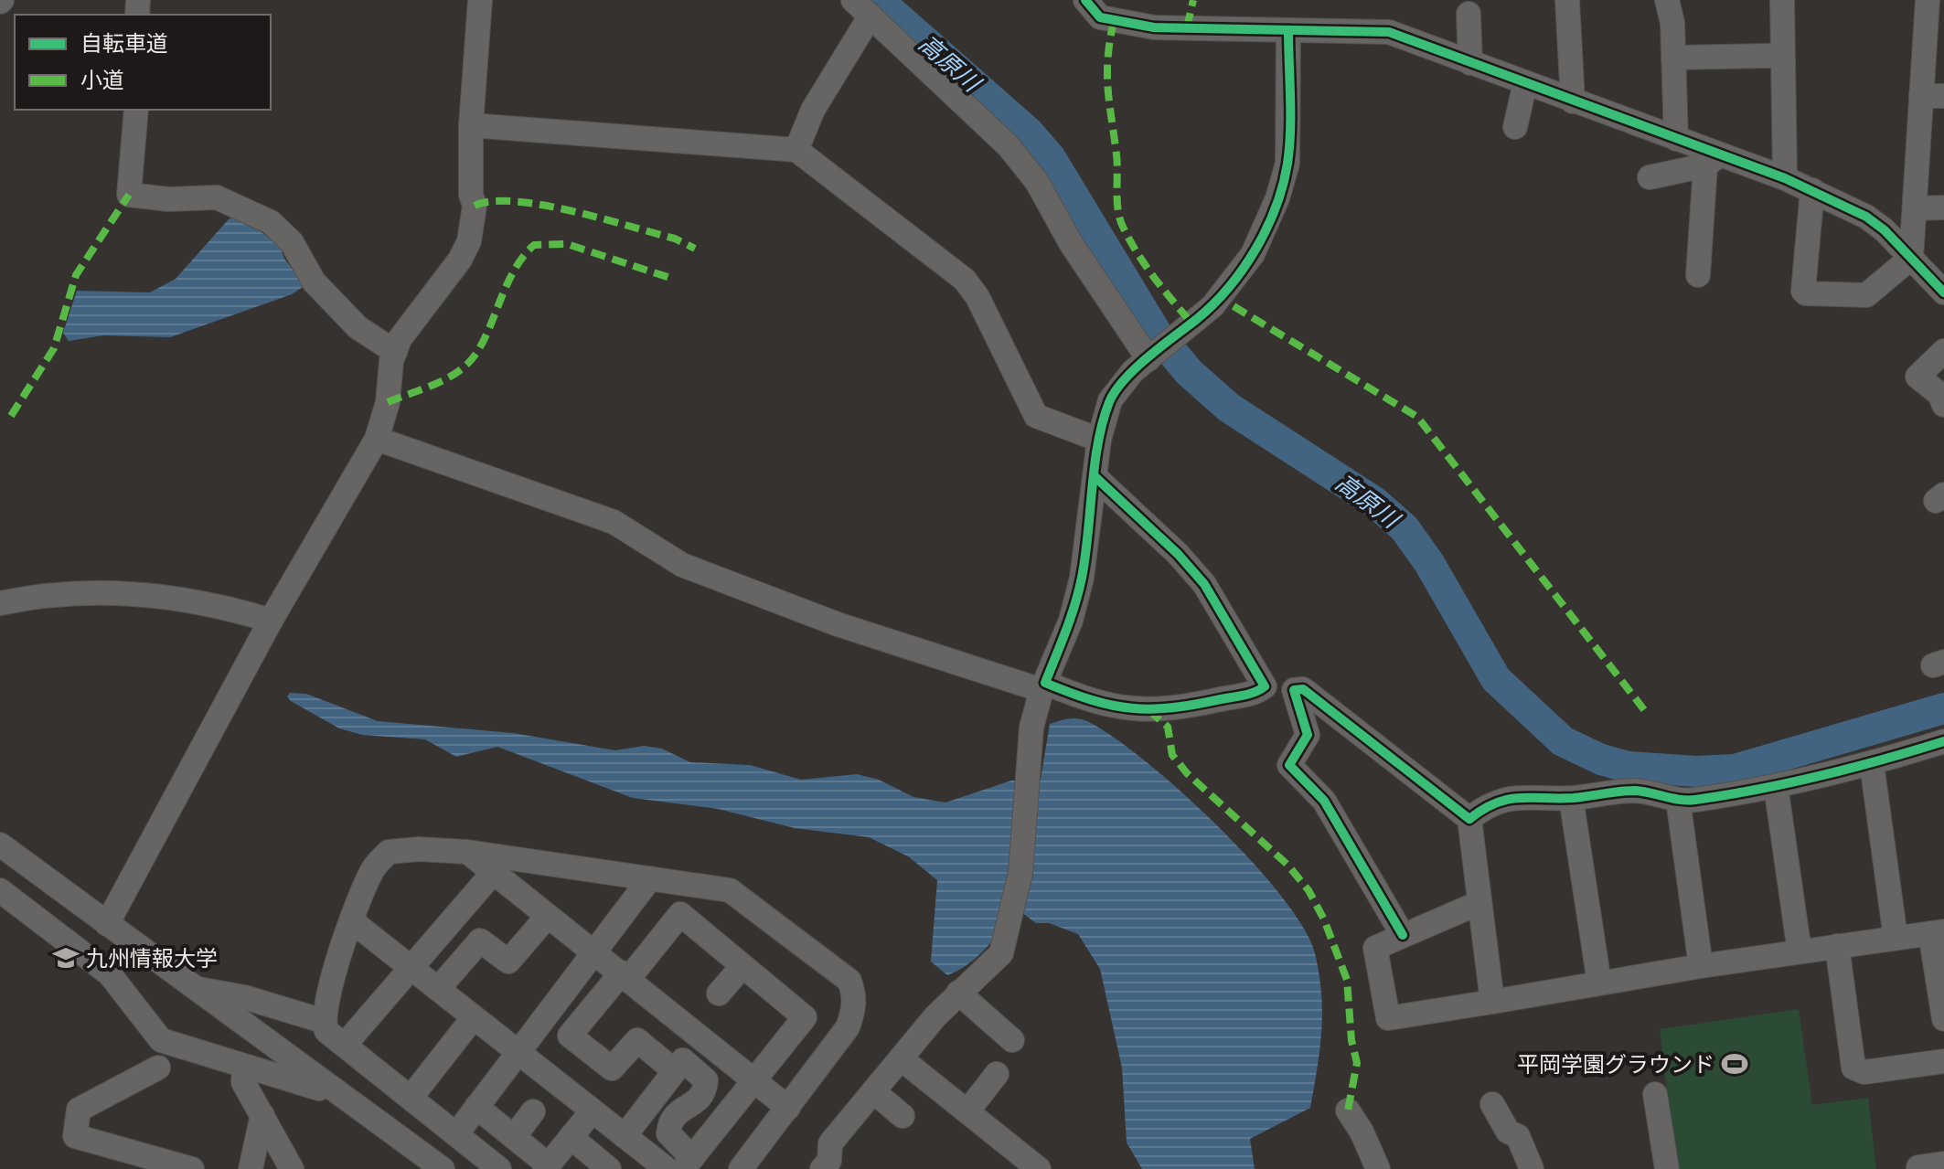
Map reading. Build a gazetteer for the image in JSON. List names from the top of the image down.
{
  "water": ["高原川"],
  "places": {
    "school or university": ["九州情報大学"],
    "sports": ["平岡学園グラウンド"]
  },
  "legend": ["自転車道", "小道"]
}
